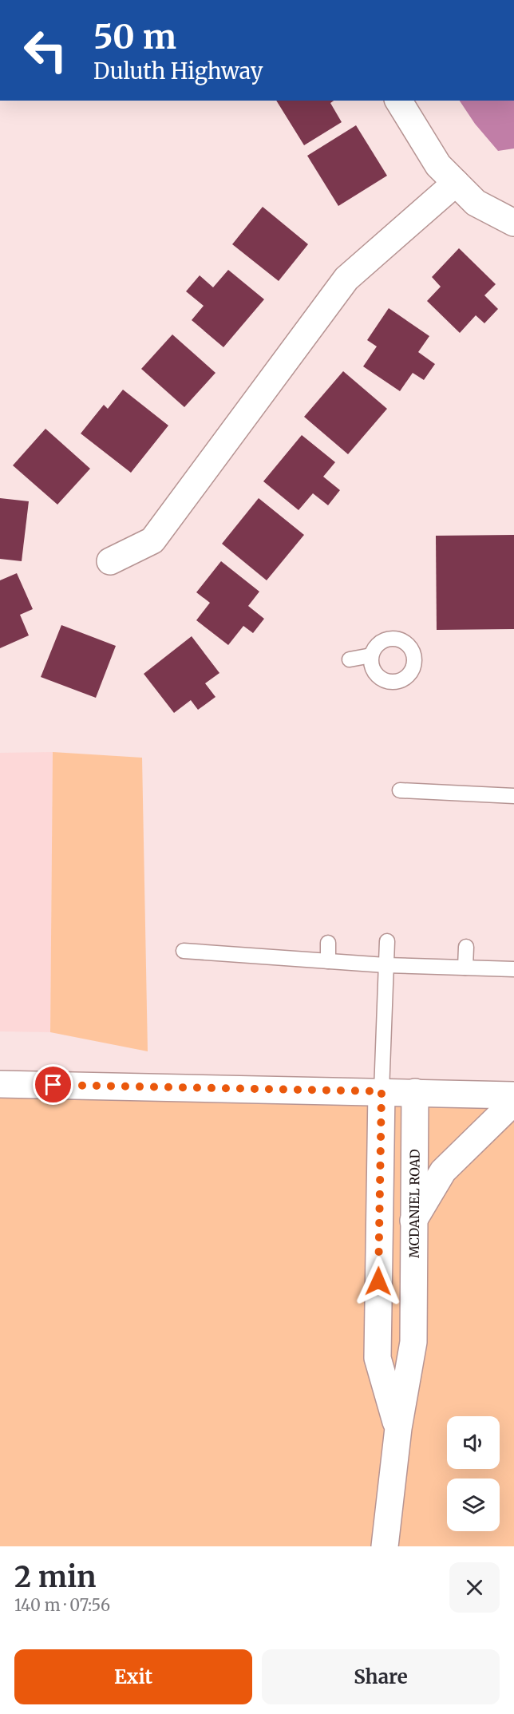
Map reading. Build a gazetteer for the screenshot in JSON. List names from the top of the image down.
{
  "streets": {
    "street": ["MCDANIEL ROAD"]
  },
  "page": {
    "turn": ["50 m", "Duluth Highway"],
    "heading": ["2 min", "140 m · 07:56"],
    "buttons": ["Exit", "Share"]
  }
}
